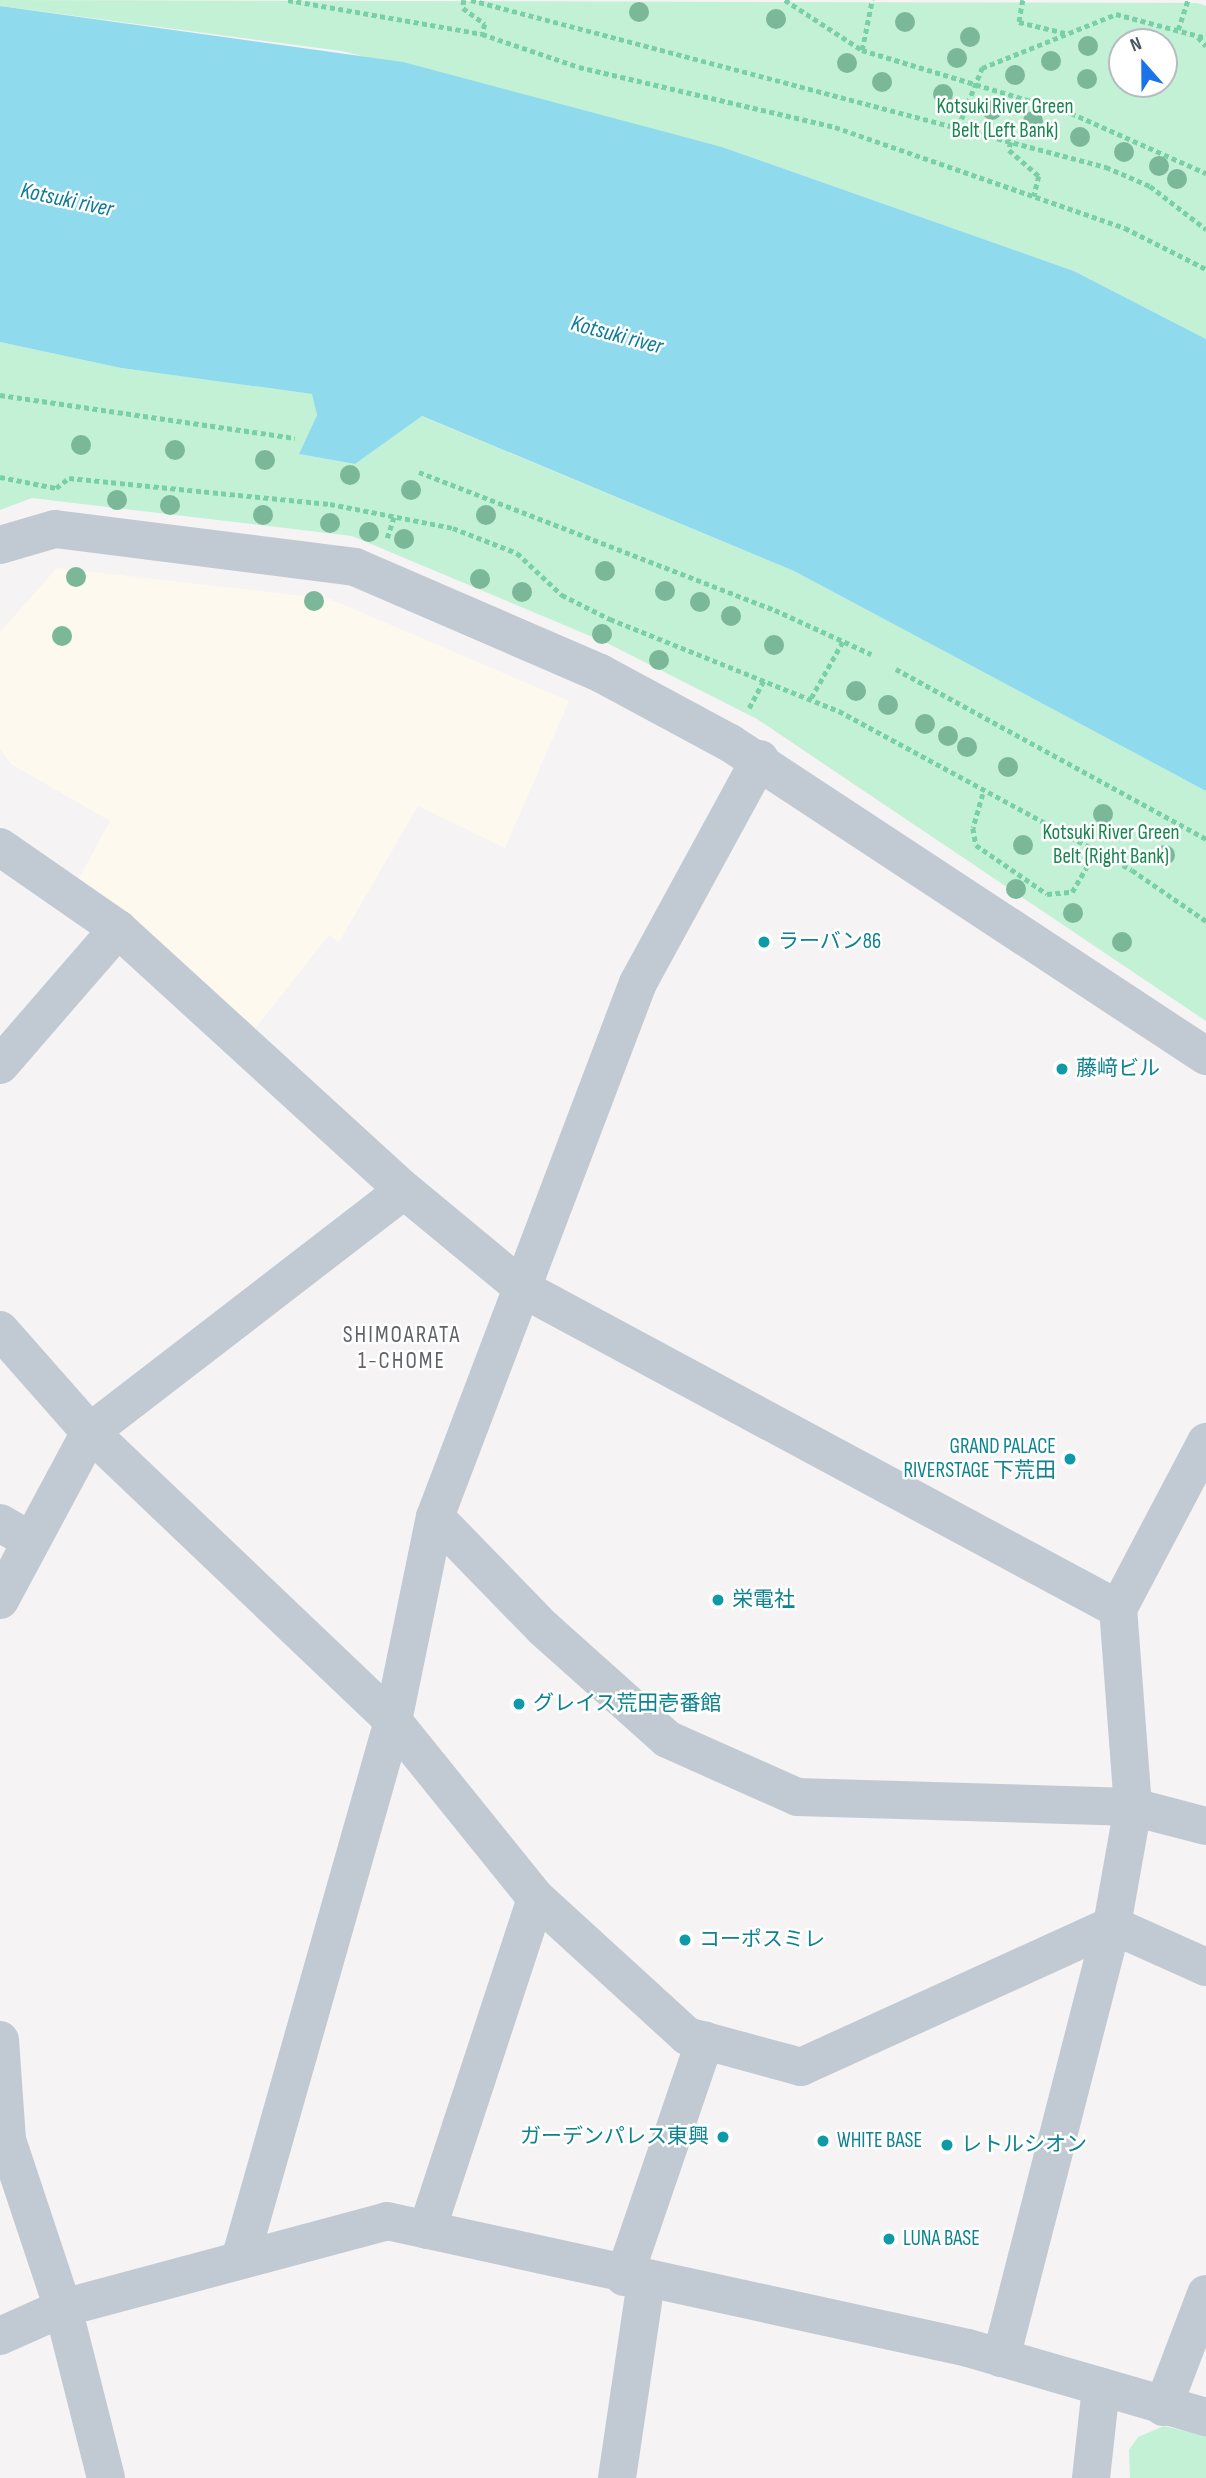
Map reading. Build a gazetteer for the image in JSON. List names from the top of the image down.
{
  "districts": ["SHIMOARATA 1-CHOME"],
  "water": ["Kotsuki river"],
  "parks": ["Kotsuki River Green Belt (Left Bank)", "Kotsuki River Green Belt (Right Bank)"],
  "places": [
    "ラーバン86",
    "藤﨑ビル",
    "GRAND PALACE RIVERSTAGE 下荒田",
    "栄電社",
    "グレイス荒田壱番館",
    "コーポスミレ",
    "ガーデンパレス東興",
    "WHITE BASE",
    "レトルシオン",
    "LUNA BASE"
  ],
  "north": "top"
}
